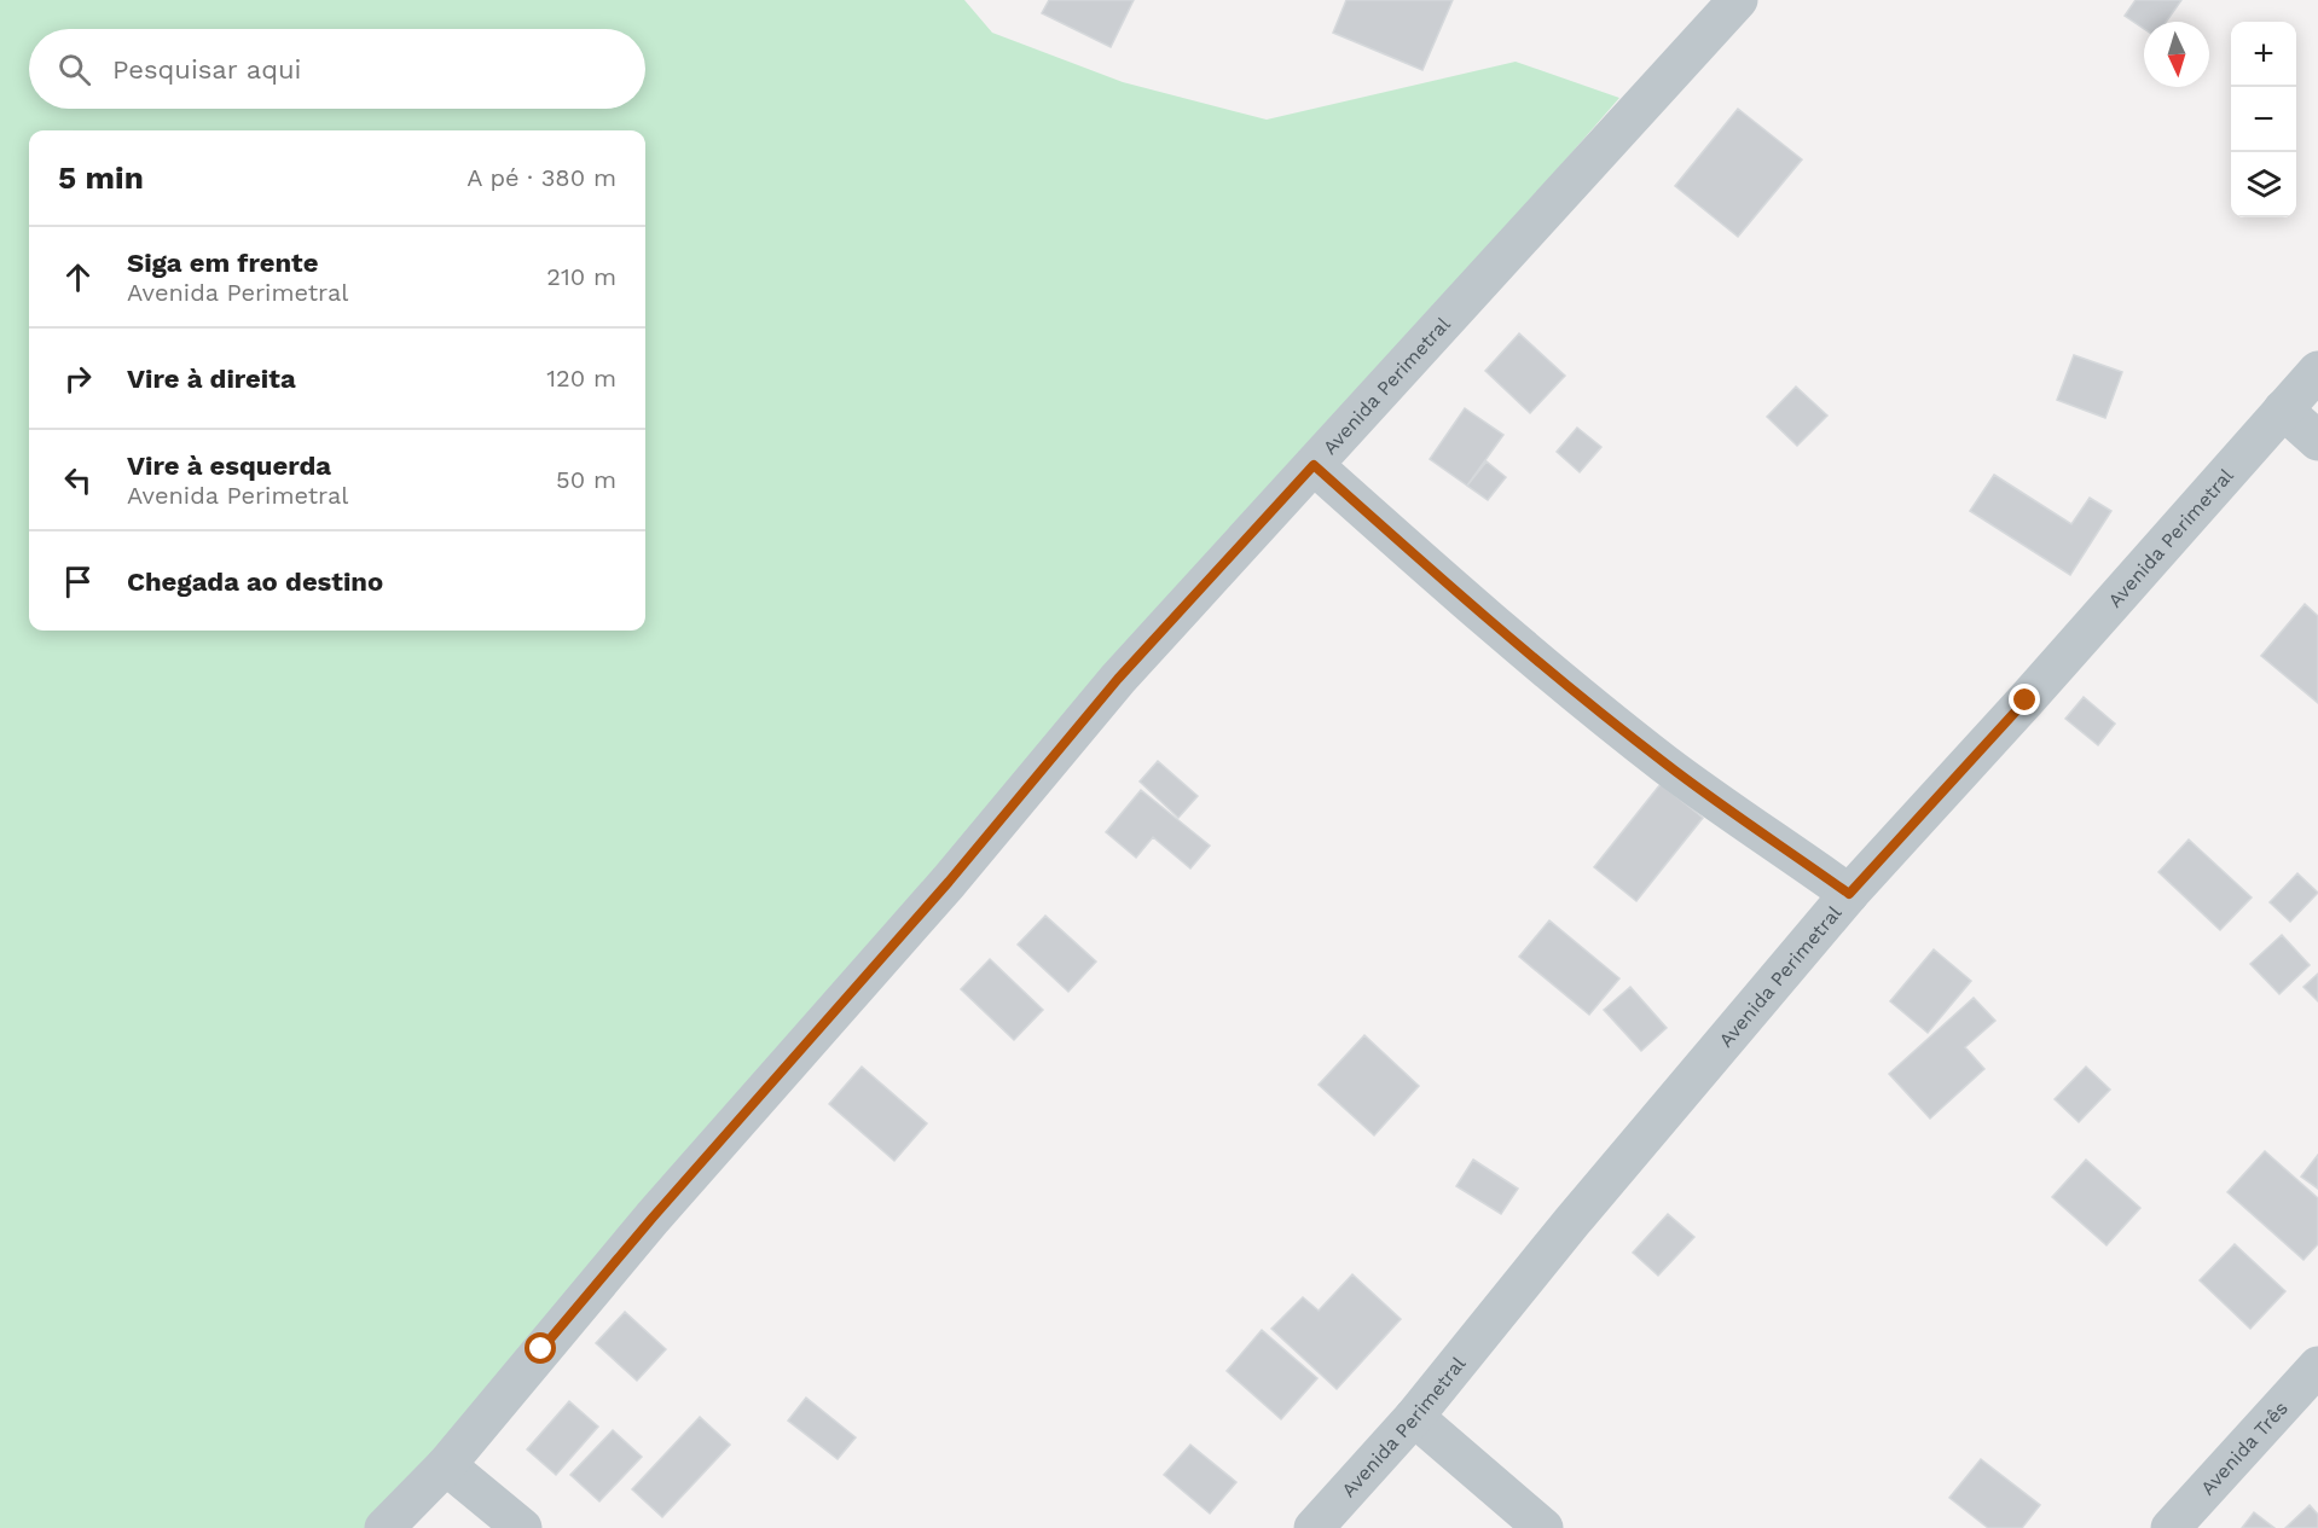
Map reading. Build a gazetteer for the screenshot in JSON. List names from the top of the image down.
{
  "streets": {
    "street": ["Avenida Perimetral", "Avenida Três"]
  },
  "north": "bottom",
  "page": {
    "map_buttons": ["+", "−"],
    "search": "Pesquisar aqui",
    "heading": ["5 min", "A pé · 380 m"],
    "list": [
      ["Siga em frente", "Avenida Perimetral", "210 m"],
      ["Vire à direita", "120 m"],
      ["Vire à esquerda", "Avenida Perimetral", "50 m"],
      "Chegada ao destino"
    ]
  }
}
